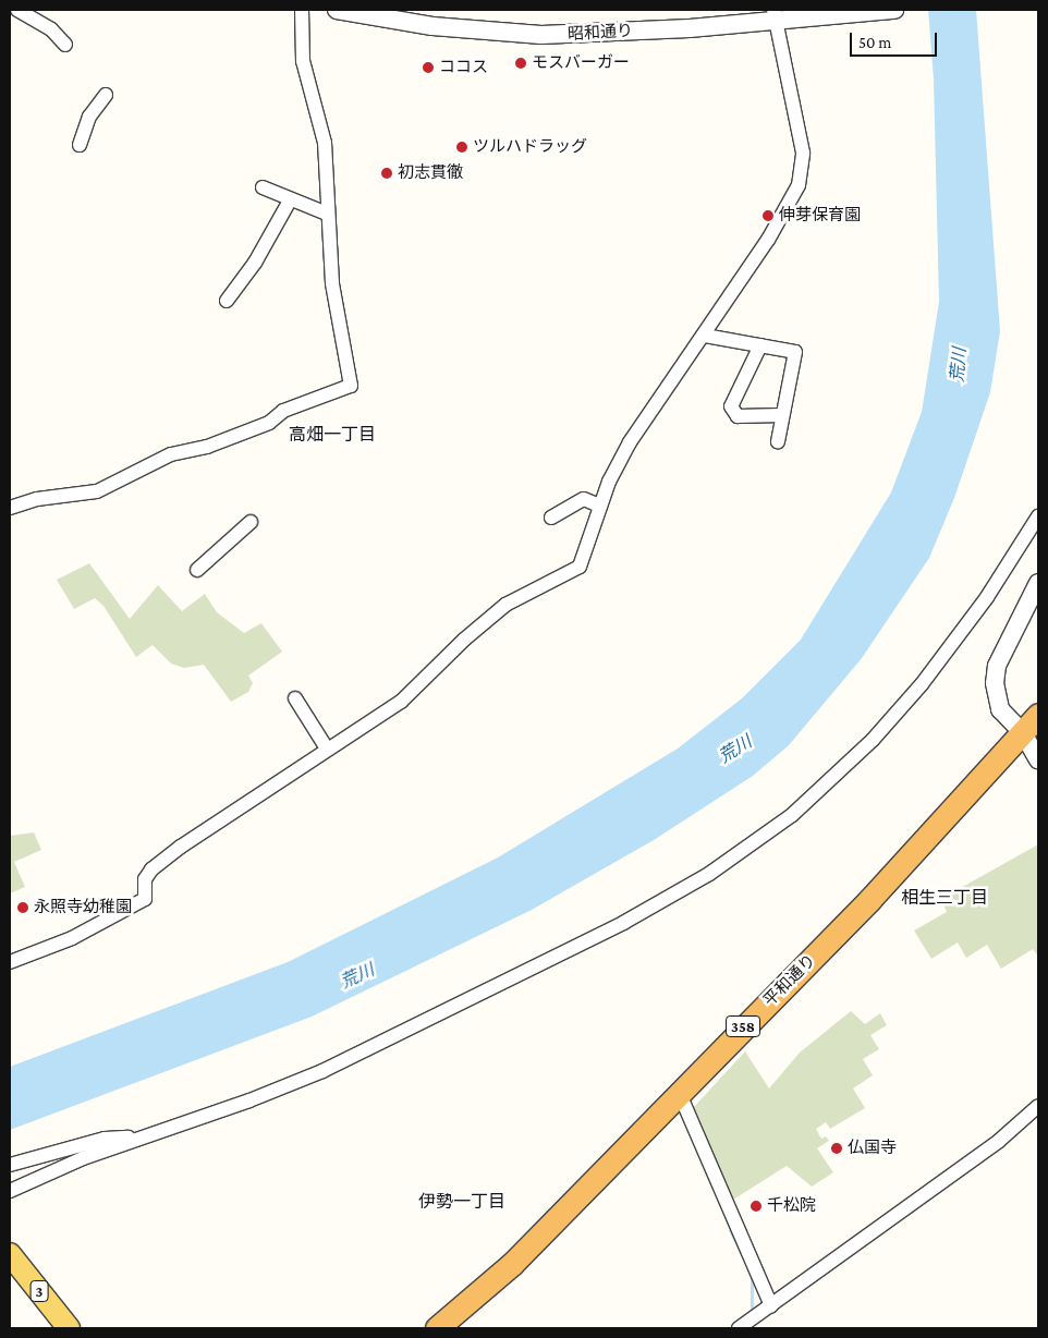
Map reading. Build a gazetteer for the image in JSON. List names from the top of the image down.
{
  "streets": {
    "highway": ["平和通り", "358"],
    "main road": ["3"],
    "street": ["昭和通り"]
  },
  "districts": ["高畑一丁目", "相生三丁目", "伊勢一丁目"],
  "water": ["荒川"],
  "places": [
    "モスバーガー",
    "ココス",
    "ツルハドラッグ",
    "初志貫徹",
    "伸芽保育園",
    "永照寺幼稚園",
    "仏国寺",
    "千松院"
  ],
  "scale_bar": "50 m"
}
